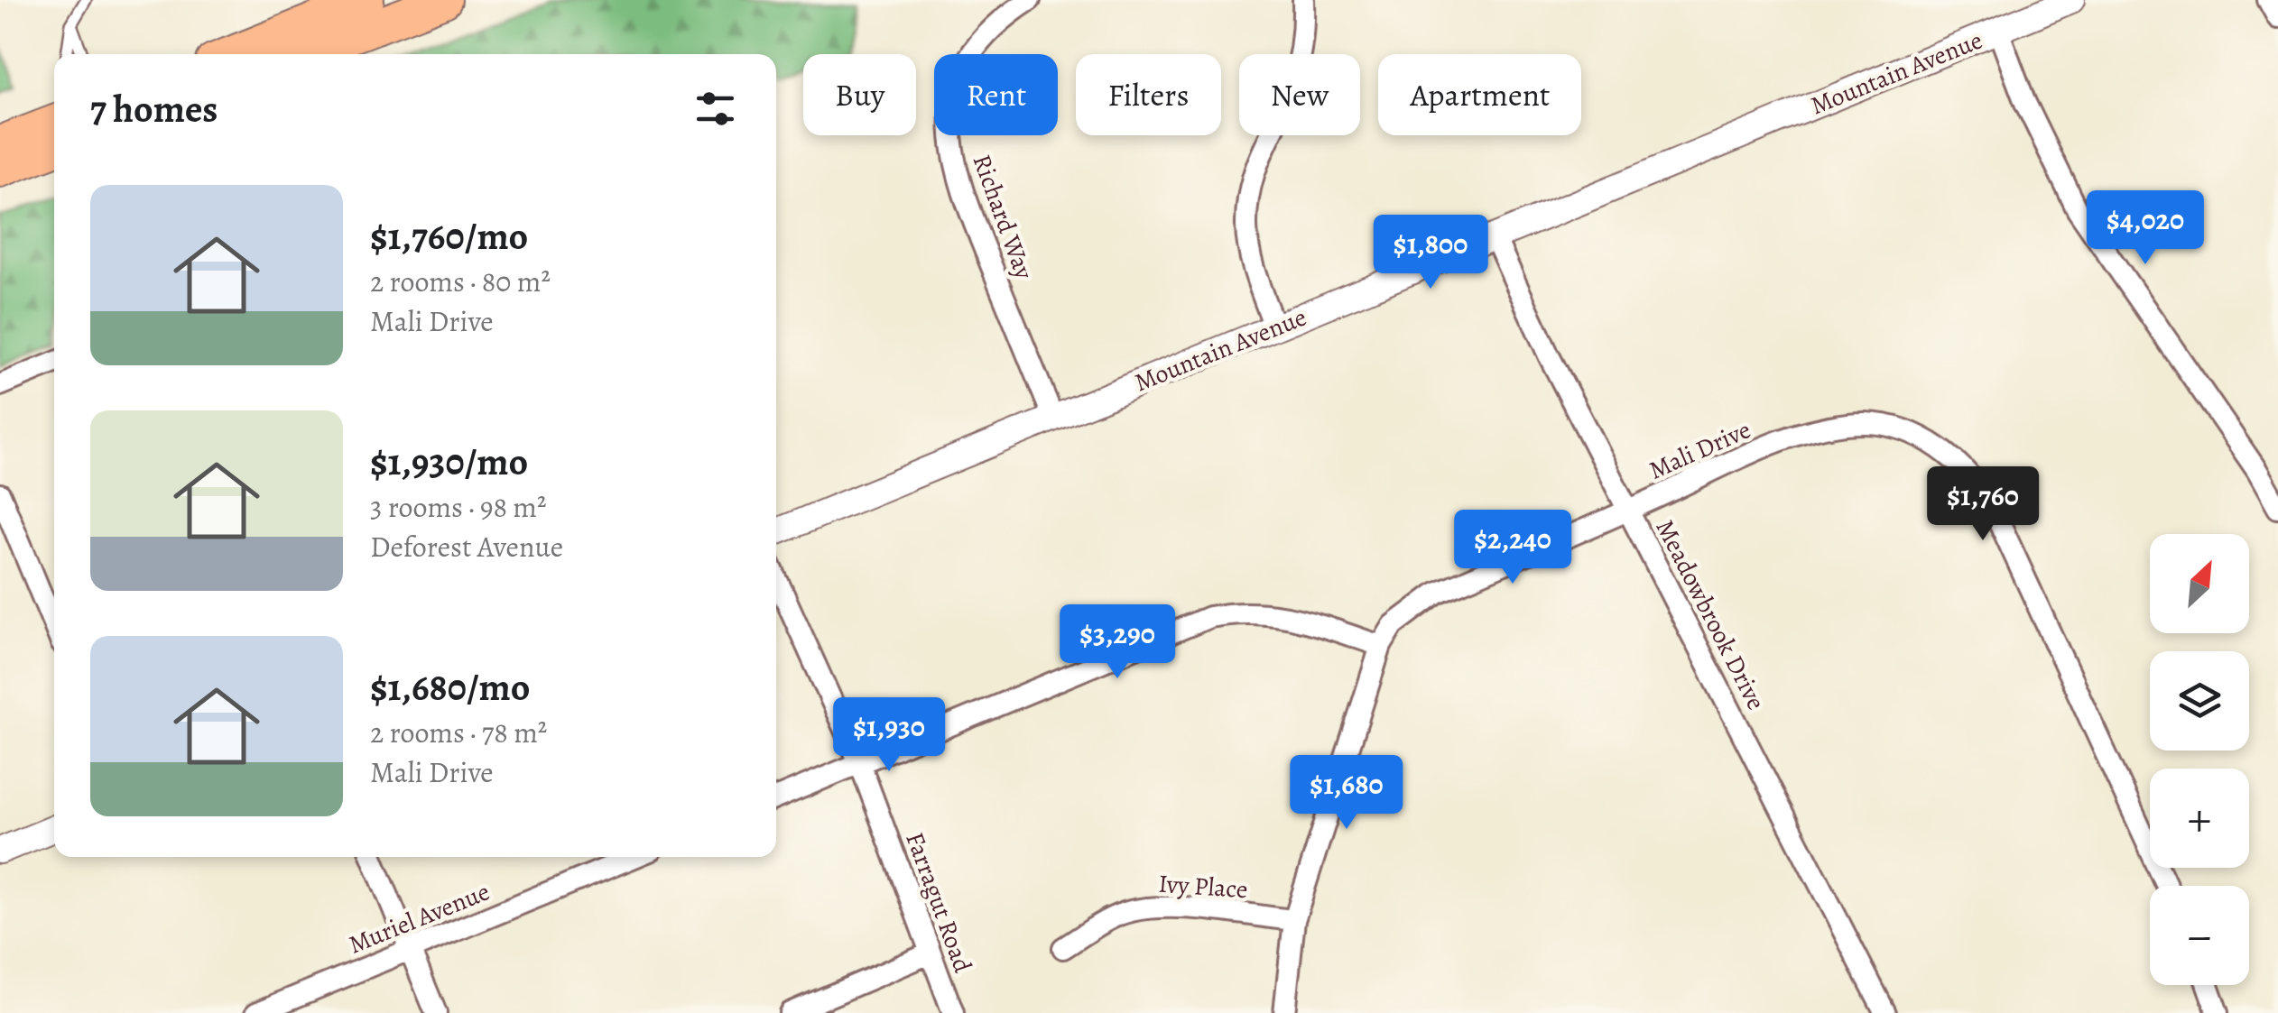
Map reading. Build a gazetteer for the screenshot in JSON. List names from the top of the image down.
{
  "streets": {
    "street": [
      "Mountain Avenue",
      "Richard Way",
      "Mali Drive",
      "Meadowbrook Drive",
      "Ivy Place",
      "Farragut Road",
      "Muriel Avenue"
    ]
  },
  "crossings": [
    ["Mountain Avenue", "Richard Way"],
    ["Mountain Avenue", "Meadowbrook Drive"],
    ["Mali Drive", "Meadowbrook Drive"],
    ["Mali Drive", "Ivy Place"]
  ],
  "north": "top right",
  "page": {
    "chip": [
      "Buy",
      "Rent",
      "Filters",
      "New",
      "Apartment"
    ],
    "heading": "7 homes",
    "list": [
      {
        "name": "$1,760/mo",
        "note": "2 rooms · 80 m² · Mali Drive"
      },
      {
        "name": "$1,930/mo",
        "note": "3 rooms · 98 m² · Deforest Avenue"
      },
      {
        "name": "$1,680/mo",
        "note": "2 rooms · 78 m² · Mali Drive"
      }
    ],
    "price": [
      "$4,020",
      "$1,800",
      "$1,760",
      "$2,240",
      "$3,290",
      "$1,930",
      "$1,680"
    ],
    "map_buttons": ["+", "−"]
  }
}
